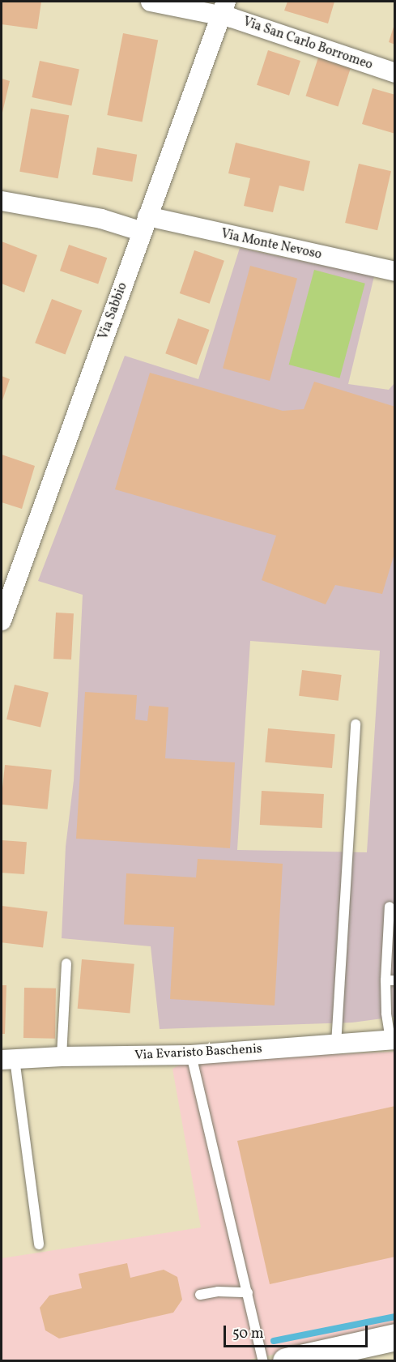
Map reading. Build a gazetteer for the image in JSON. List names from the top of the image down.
{
  "streets": {
    "street": [
      "Via San Carlo Borromeo",
      "Via Monte Nevoso",
      "Via Sabbio",
      "Via Evaristo Baschenis"
    ]
  },
  "crossings": [
    ["Via San Carlo Borromeo", "Via Sabbio"],
    ["Via Monte Nevoso", "Via Sabbio"]
  ],
  "scale_bar": "50 m"
}
